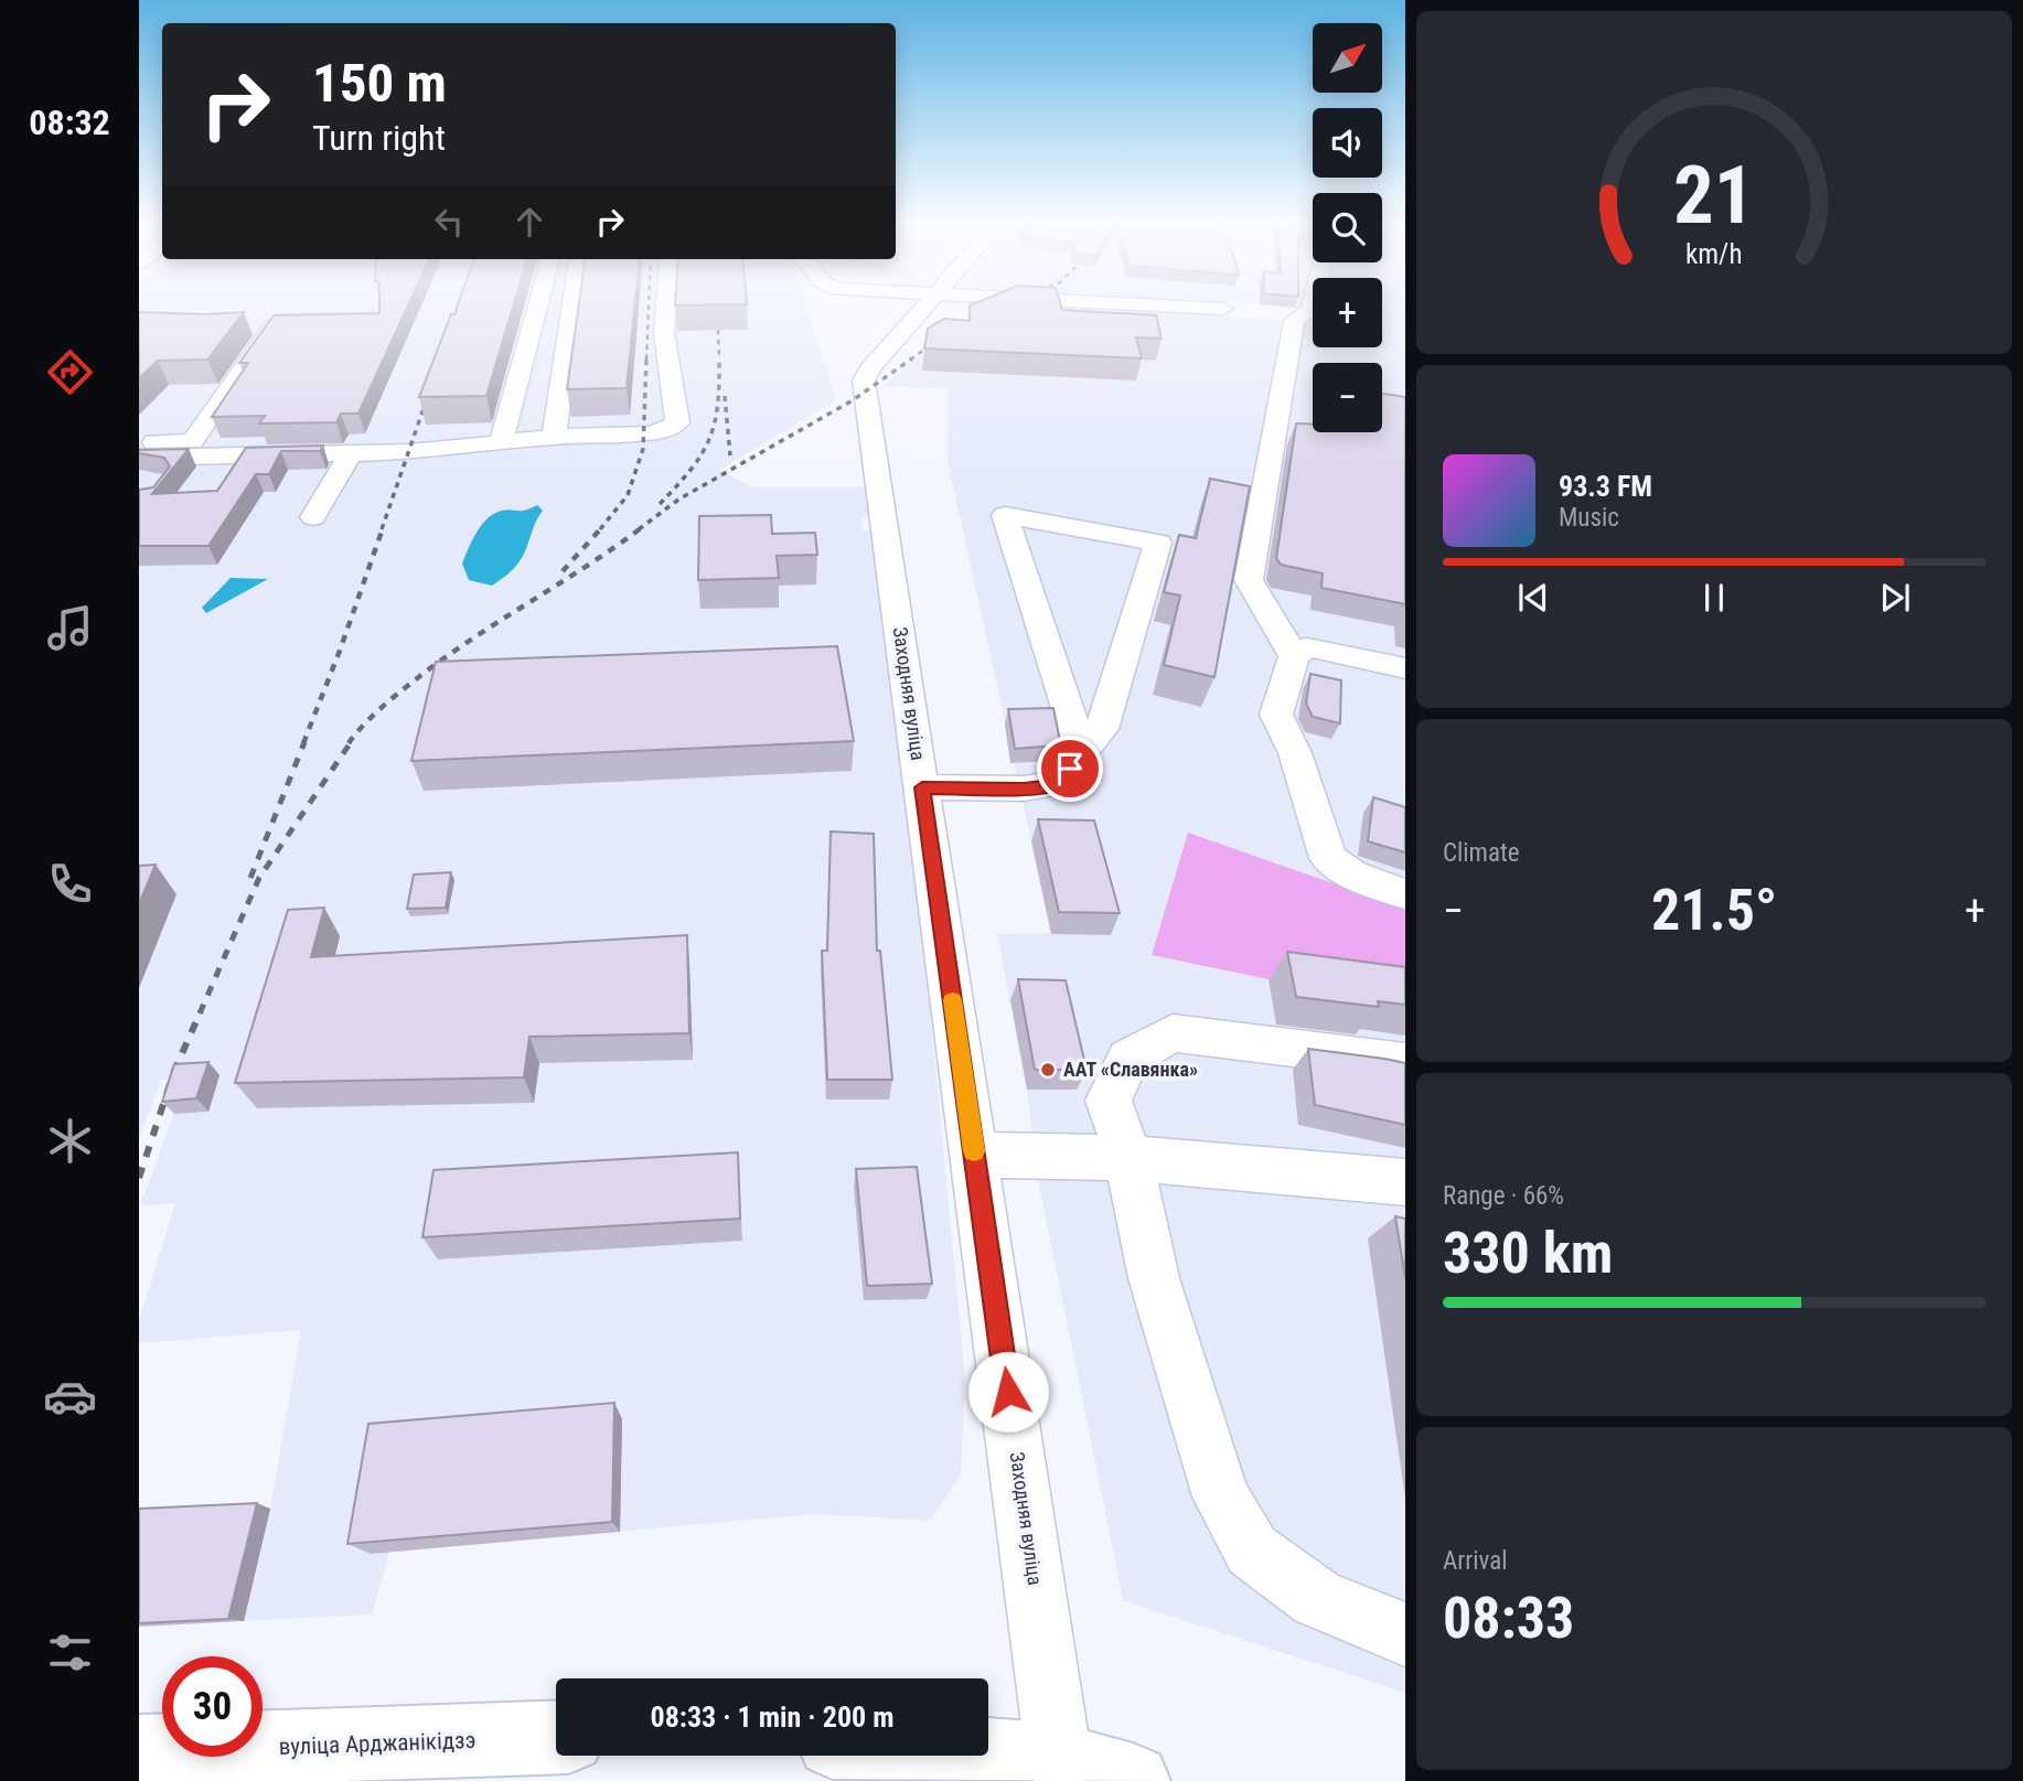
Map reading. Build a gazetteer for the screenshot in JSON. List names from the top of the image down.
{
  "streets": {
    "main road": ["вуліца Арджанікідзэ"],
    "street": ["Заходняя вуліца"]
  },
  "places": ["ААТ «Славянка»"],
  "north": "top right",
  "page": {
    "tabs": "08:32",
    "map_buttons": ["+", "−"],
    "turn": ["150 m", "Turn right"],
    "song": ["93.3 FM", "Music"],
    "tile": [
      "Climate",
      ["Range · 66%", "330 km"],
      ["Arrival", "08:33"]
    ],
    "heat": ["−", "21.5°", "+"],
    "limit": "30",
    "trip": "08:33 · 1 min · 200 m",
    "gauge": ["21", "km/h"]
  }
}
